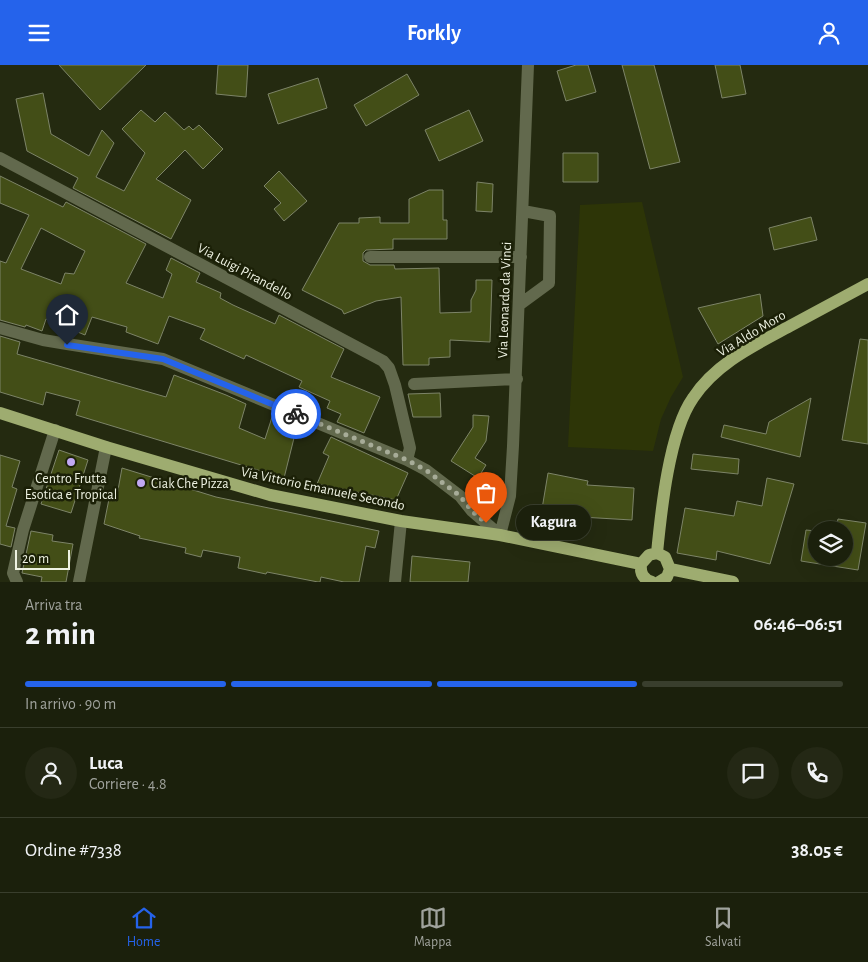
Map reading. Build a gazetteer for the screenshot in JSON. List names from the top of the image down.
{
  "streets": {
    "main road": ["Via Aldo Moro", "Via Vittorio Emanuele Secondo"],
    "street": ["Via Luigi Pirandello", "Via Leonardo da Vinci"]
  },
  "crossings": [
    ["Via Leonardo da Vinci", "Via Vittorio Emanuele Secondo"]
  ],
  "places": ["Centro Frutta Esotica e Tropical", "Ciak Che Pizza", "Kagura"],
  "scale_bar": "20 m",
  "page": {
    "header": "Forkly",
    "bubble": "Kagura",
    "scale": "20 m",
    "heading": ["2 min", "Arriva tra", "06:46–06:51"],
    "panel": [
      "Luca",
      "Corriere · 4.8",
      "Ordine #7338",
      "38.05 €"
    ],
    "bar": "In arrivo · 90 m",
    "tabs": ["Home", "Mappa", "Salvati"]
  }
}
